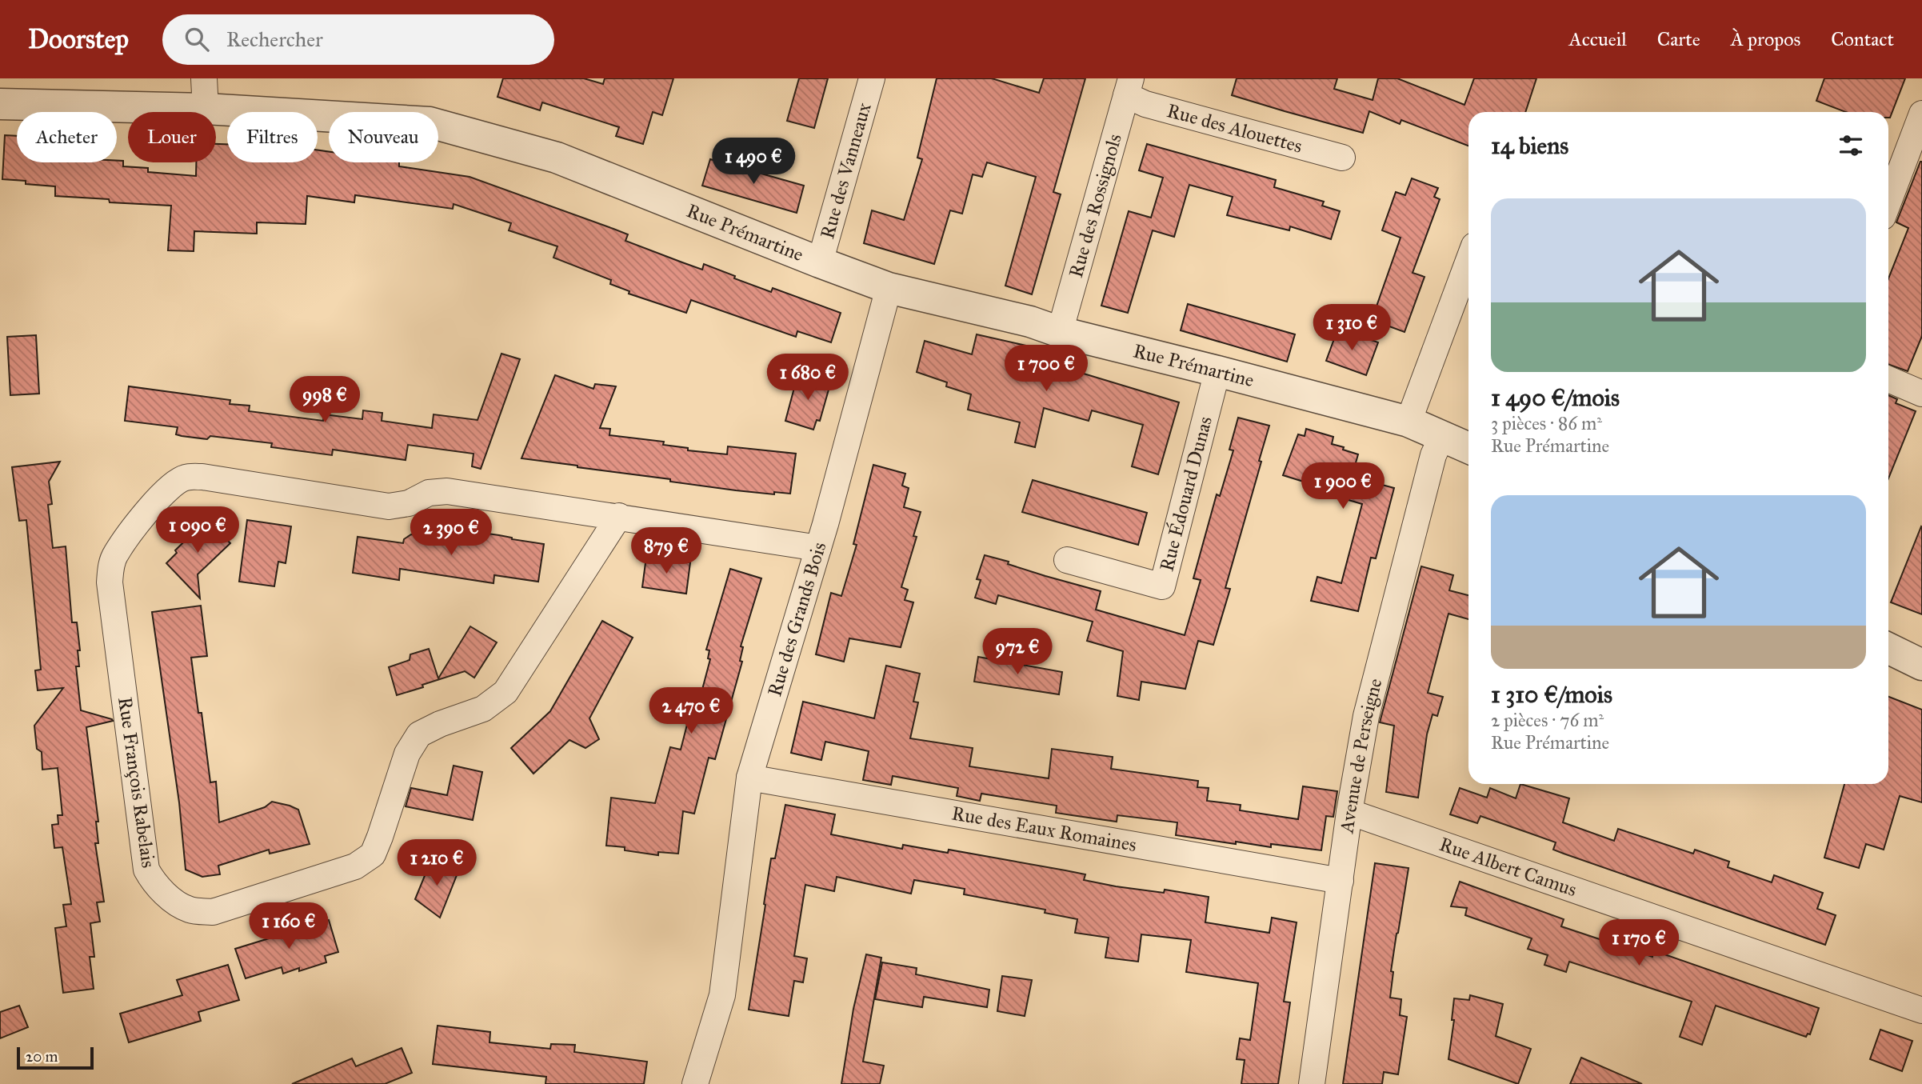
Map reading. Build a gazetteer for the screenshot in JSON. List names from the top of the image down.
{
  "streets": {
    "street": [
      "Rue des Alouettes",
      "Rue des Vanneaux",
      "Rue des Rossignols",
      "Rue Prémartine",
      "Rue Édouard Dunas",
      "Rue des Grands Bois",
      "Avenue de Perseigne",
      "Rue François Rabelais",
      "Rue des Eaux Romaines",
      "Rue Albert Camus"
    ]
  },
  "crossings": [
    ["Rue des Alouettes", "Rue des Rossignols"],
    ["Rue des Vanneaux", "Rue Prémartine"],
    ["Rue des Rossignols", "Rue Prémartine"],
    ["Rue Prémartine", "Rue Édouard Dunas"],
    ["Rue Prémartine", "Rue des Grands Bois"],
    ["Rue Prémartine", "Avenue de Perseigne"],
    ["Rue des Grands Bois", "Rue François Rabelais"],
    ["Rue des Grands Bois", "Rue des Eaux Romaines"],
    ["Avenue de Perseigne", "Rue des Eaux Romaines"],
    ["Avenue de Perseigne", "Rue Albert Camus"]
  ],
  "scale_bar": "20 m",
  "page": {
    "header": "Doorstep",
    "search": "Rechercher",
    "nav": [
      "Accueil",
      "Carte",
      "À propos",
      "Contact"
    ],
    "chip": [
      "Acheter",
      "Louer",
      "Filtres",
      "Nouveau"
    ],
    "heading": "14 biens",
    "price": [
      "1 490 €",
      "1 310 €",
      "1 700 €",
      "1 680 €",
      "998 €",
      "1 900 €",
      "1 090 €",
      "2 390 €",
      "879 €",
      "972 €",
      "2 470 €",
      "1 210 €",
      "1 160 €",
      "1 170 €"
    ],
    "list": [
      {
        "name": "1 490 €/mois",
        "note": "3 pièces · 86 m² · Rue Prémartine"
      },
      {
        "name": "1 310 €/mois",
        "note": "2 pièces · 76 m² · Rue Prémartine"
      }
    ],
    "scale": "20 m"
  }
}
